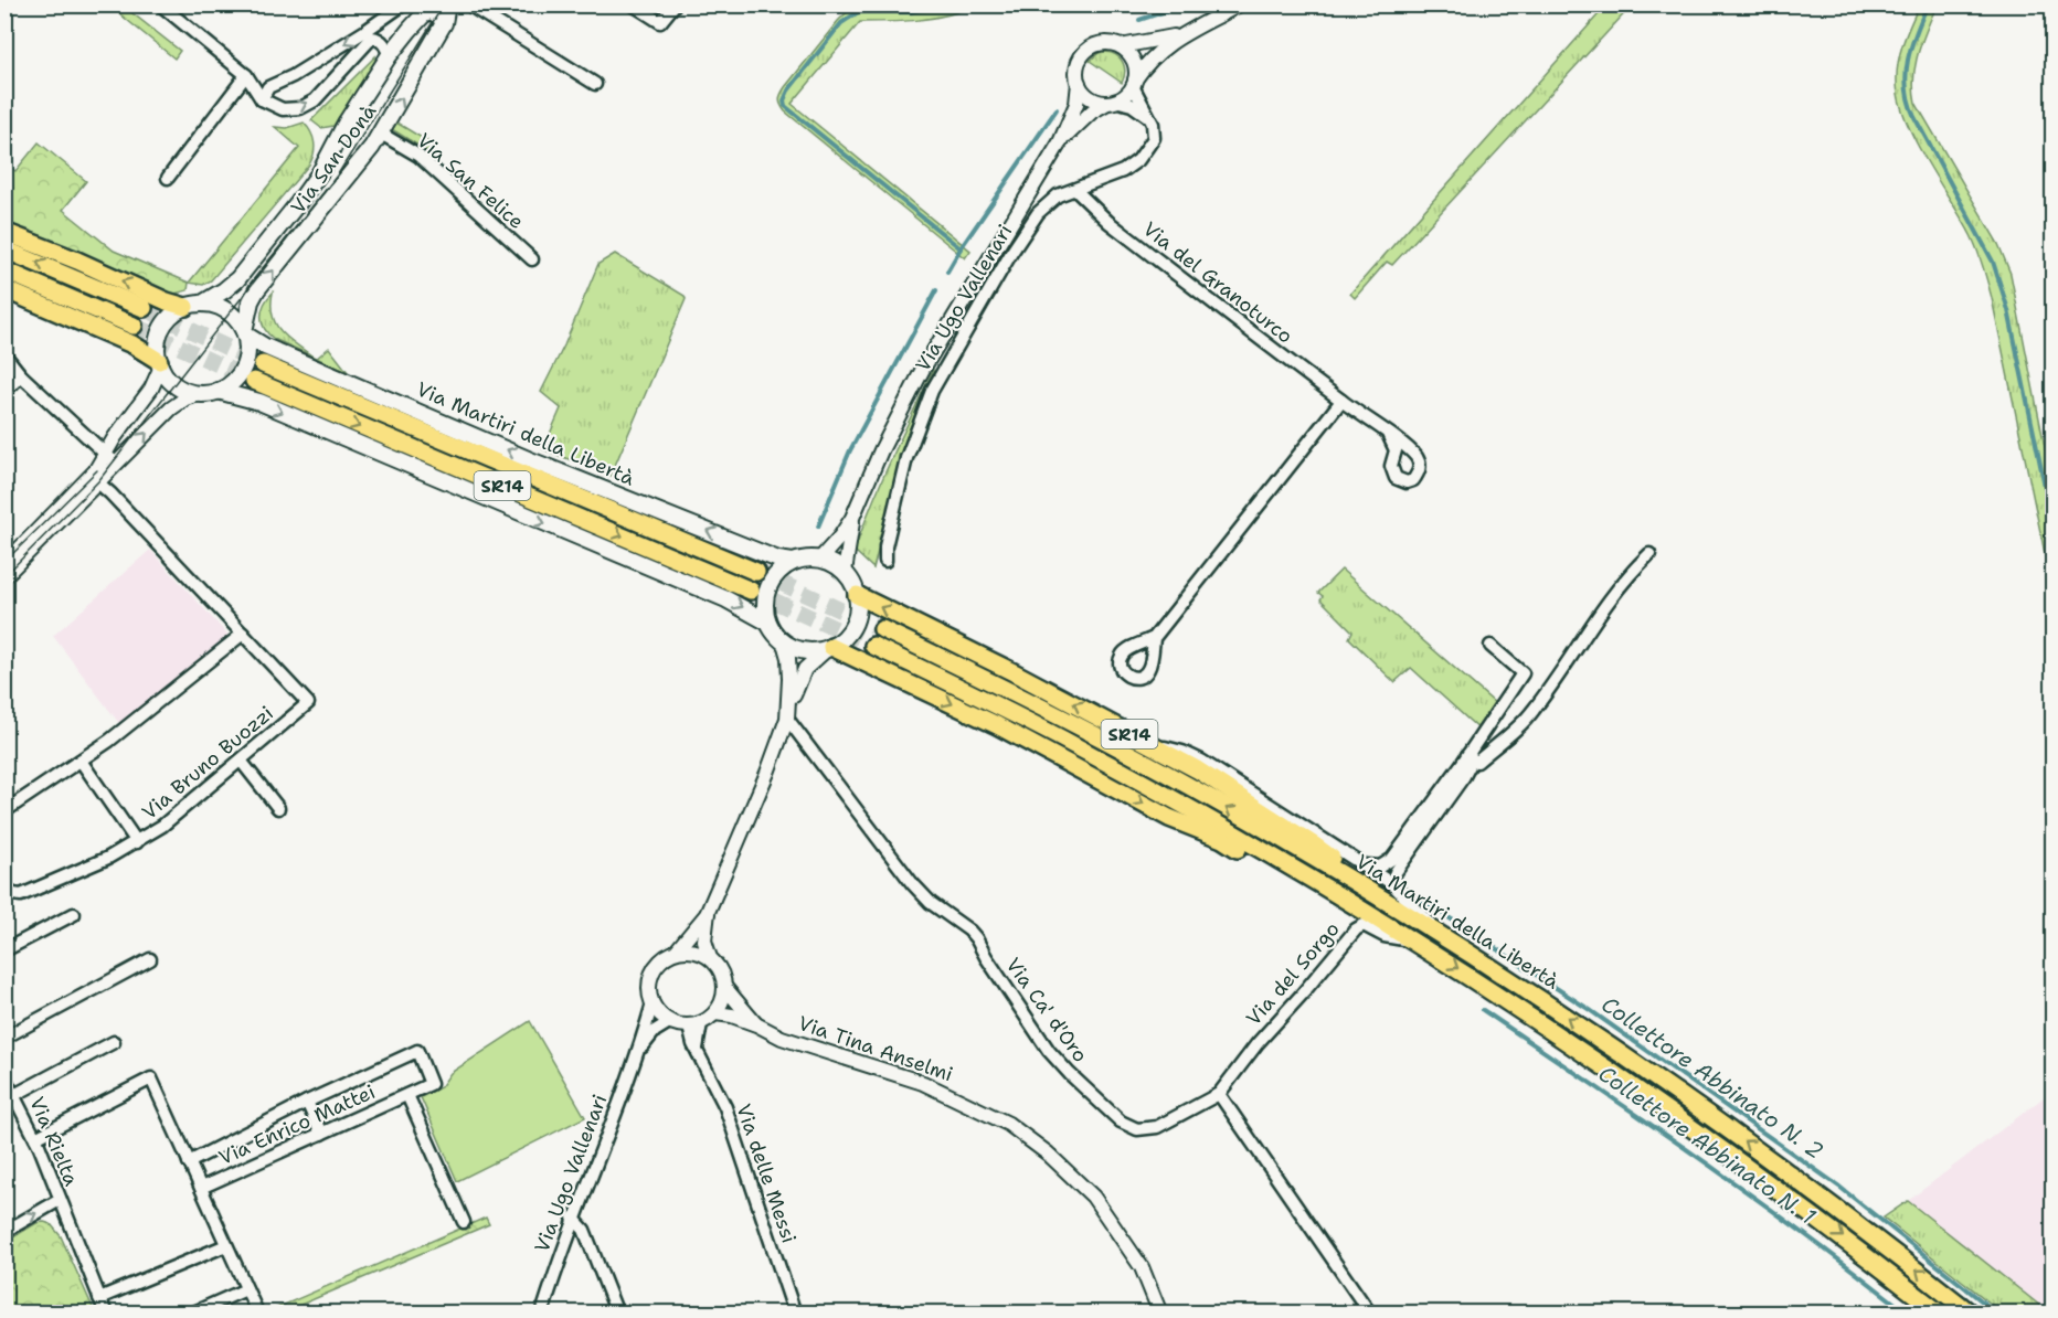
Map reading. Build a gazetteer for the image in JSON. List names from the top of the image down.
{
  "streets": {
    "main road": ["Via San Donà", "Via Martiri della Libertà", "SR14"],
    "street": [
      "Via San Felice",
      "Via del Granoturco",
      "Via Ugo Vallenari",
      "Via Bruno Buozzi",
      "Via del Sorgo",
      "Via Ca' d'Oro",
      "Via Tina Anselmi",
      "Via Enrico Mattei",
      "Via Rielta",
      "Via delle Messi"
    ]
  },
  "crossings": [
    ["Via San Donà", "Via San Felice"],
    ["Via San Donà", "Via Martiri della Libertà"],
    ["Via San Donà", "Via Bruno Buozzi"],
    ["Via del Granoturco", "Via Ugo Vallenari"],
    ["Via Ugo Vallenari", "Via Martiri della Libertà"],
    ["Via Ugo Vallenari", "SR14"],
    ["Via Ugo Vallenari", "Via Tina Anselmi"],
    ["Via Ugo Vallenari", "Via delle Messi"],
    ["Via Martiri della Libertà", "SR14"],
    ["Via Martiri della Libertà", "Via del Sorgo"],
    ["Via del Sorgo", "Via Ca' d'Oro"],
    ["Via Tina Anselmi", "Via delle Messi"]
  ],
  "water": ["Collettore Abbinato N. 2", "Collettore Abbinato N. 1"]
}
